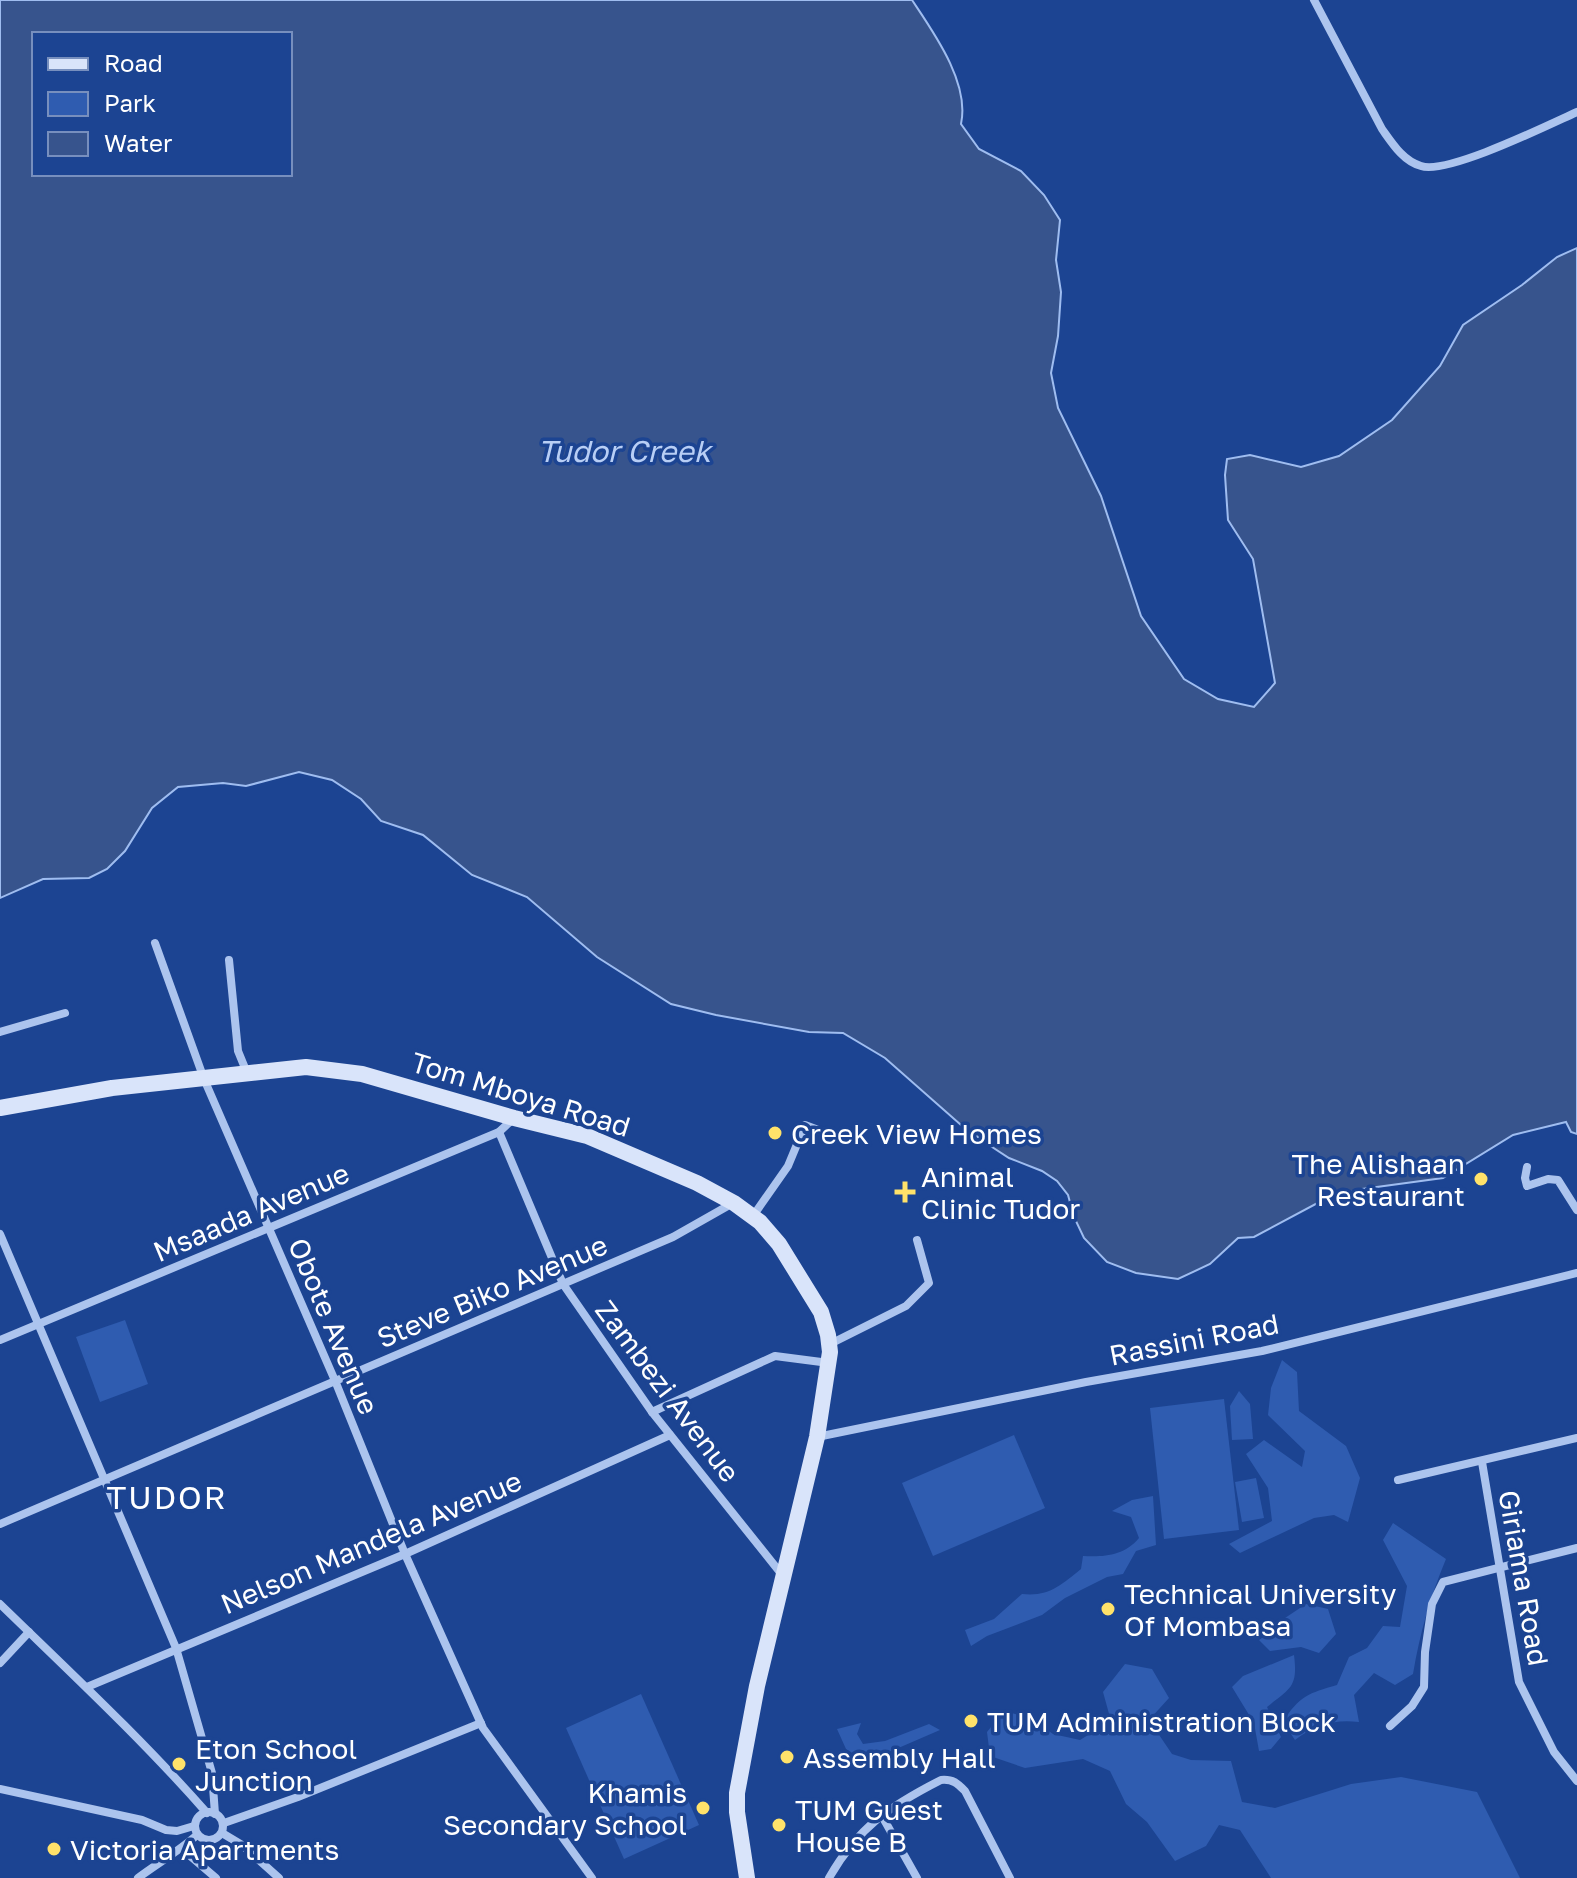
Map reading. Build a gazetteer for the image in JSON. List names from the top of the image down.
{
  "streets": {
    "main road": ["Tom Mboya Road"],
    "street": [
      "Msaada Avenue",
      "Steve Biko Avenue",
      "Obote Avenue",
      "Rassini Road",
      "Zambezi Avenue",
      "Nelson Mandela Avenue",
      "Giriama Road"
    ]
  },
  "crossings": [
    ["Tom Mboya Road", "Msaada Avenue"],
    ["Tom Mboya Road", "Steve Biko Avenue"],
    ["Tom Mboya Road", "Obote Avenue"],
    ["Tom Mboya Road", "Rassini Road"],
    ["Tom Mboya Road", "Zambezi Avenue"],
    ["Msaada Avenue", "Obote Avenue"],
    ["Msaada Avenue", "Zambezi Avenue"],
    ["Steve Biko Avenue", "Obote Avenue"],
    ["Steve Biko Avenue", "Zambezi Avenue"],
    ["Obote Avenue", "Nelson Mandela Avenue"],
    ["Zambezi Avenue", "Nelson Mandela Avenue"]
  ],
  "districts": ["TUDOR"],
  "water": ["Tudor Creek"],
  "places": {
    "other": [
      "Creek View Homes",
      "The Alishaan Restaurant",
      "Technical University Of Mombasa",
      "TUM Administration Block",
      "Assembly Hall",
      "Eton School Junction",
      "Khamis Secondary School",
      "TUM Guest House B",
      "Victoria Apartments"
    ],
    "health": ["Animal Clinic Tudor"]
  },
  "legend": ["Road", "Park", "Water"]
}
